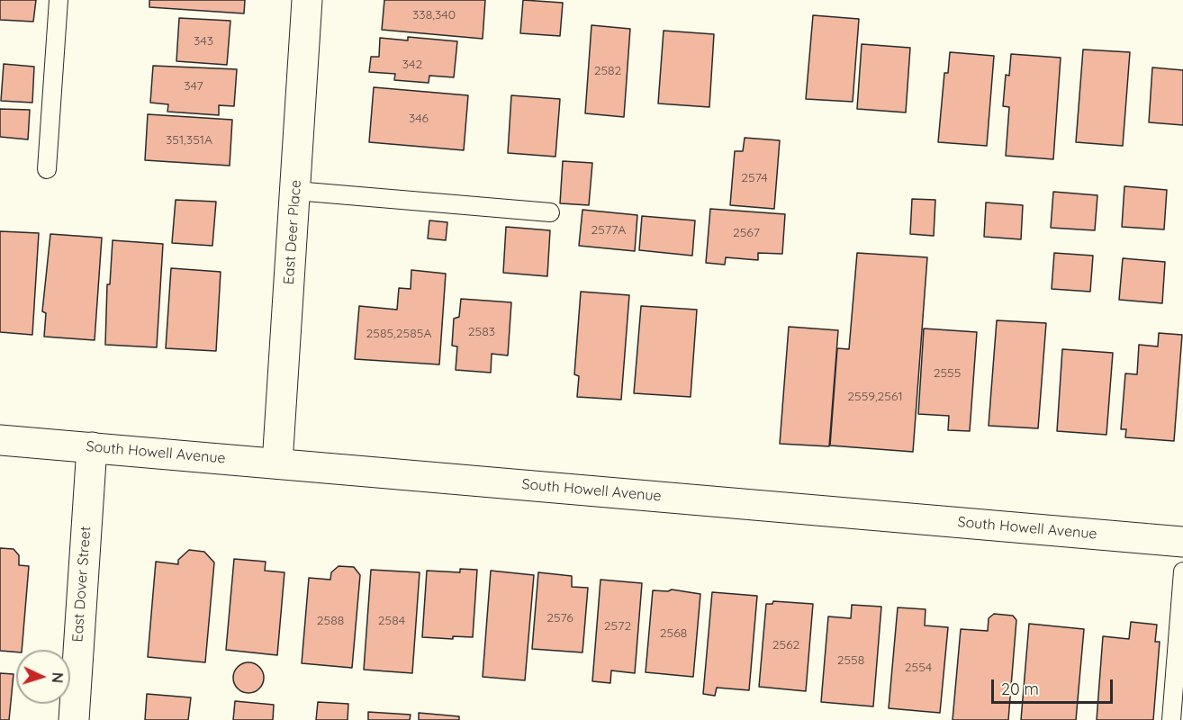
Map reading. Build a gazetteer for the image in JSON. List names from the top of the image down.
{
  "streets": {
    "street": ["East Deer Place", "South Howell Avenue", "East Dover Street"]
  },
  "crossings": [
    ["East Deer Place", "South Howell Avenue"],
    ["South Howell Avenue", "East Dover Street"]
  ],
  "house_numbers": [
    "338,340",
    "343",
    "342",
    "2582",
    "347",
    "346",
    "351,351A",
    "2574",
    "2577A",
    "2567",
    "2583",
    "2585,2585A",
    "2555",
    "2559,2561",
    "2576",
    "2588",
    "2584",
    "2572",
    "2568",
    "2562",
    "2558",
    "2554"
  ],
  "scale_bar": "20 m",
  "north": "right"
}
